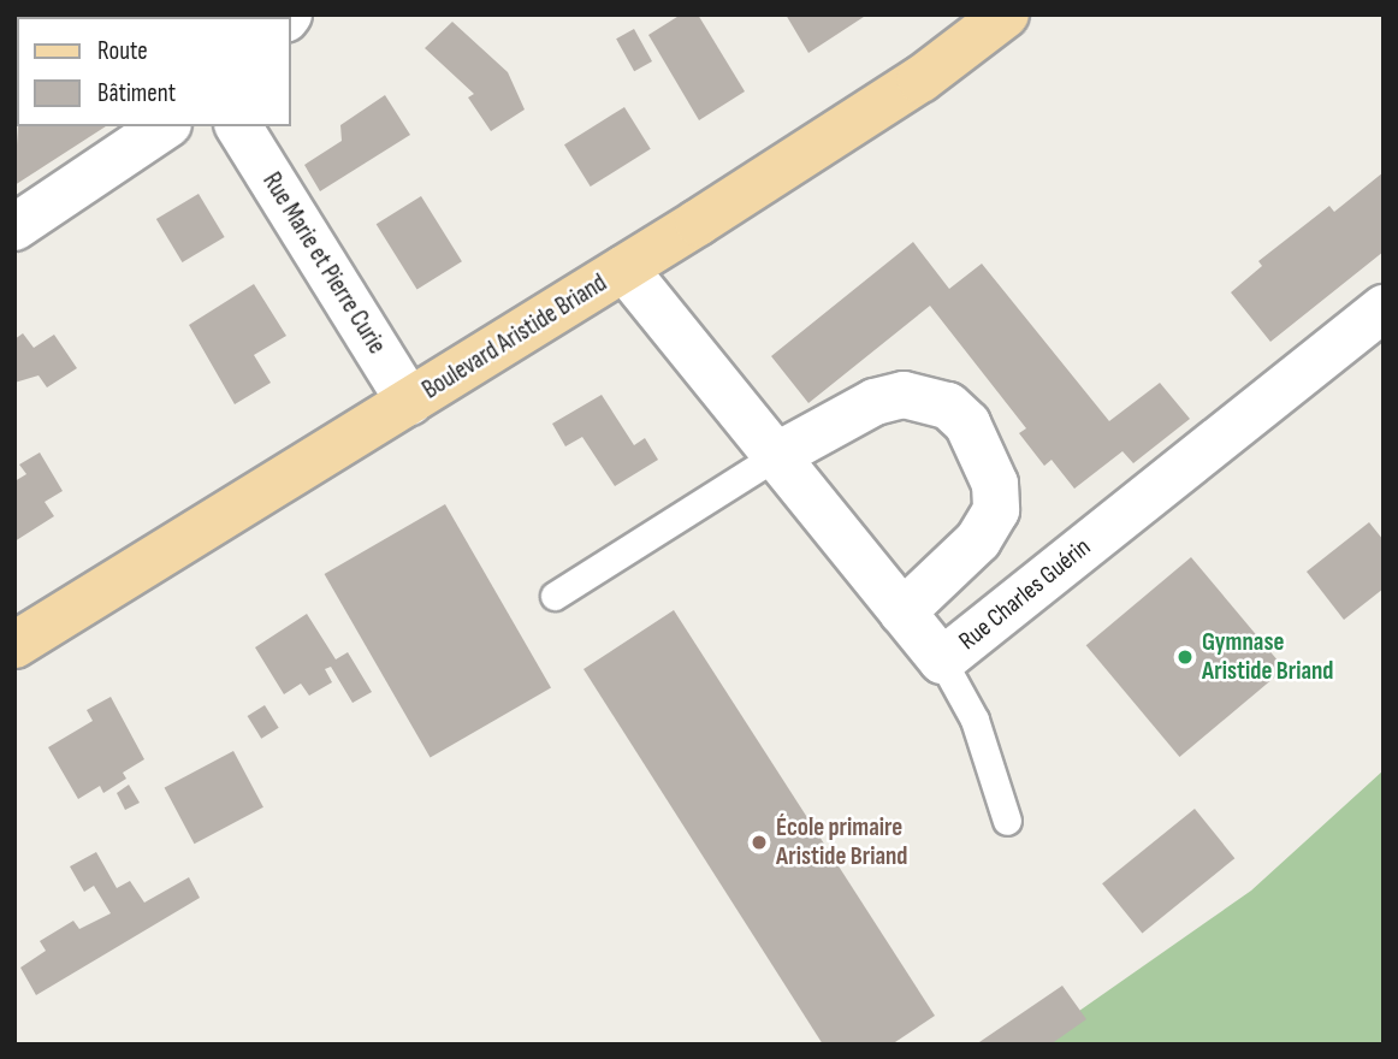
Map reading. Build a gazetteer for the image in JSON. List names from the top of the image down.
{
  "streets": {
    "main road": ["Boulevard Aristide Briand"],
    "street": ["Rue Marie et Pierre Curie", "Rue Charles Guérin"]
  },
  "crossings": [
    ["Rue Marie et Pierre Curie", "Boulevard Aristide Briand"],
    ["Boulevard Aristide Briand", "Rue Charles Guérin"]
  ],
  "places": ["Gymnase Aristide Briand", "École primaire Aristide Briand"],
  "legend": ["Route", "Bâtiment"]
}
